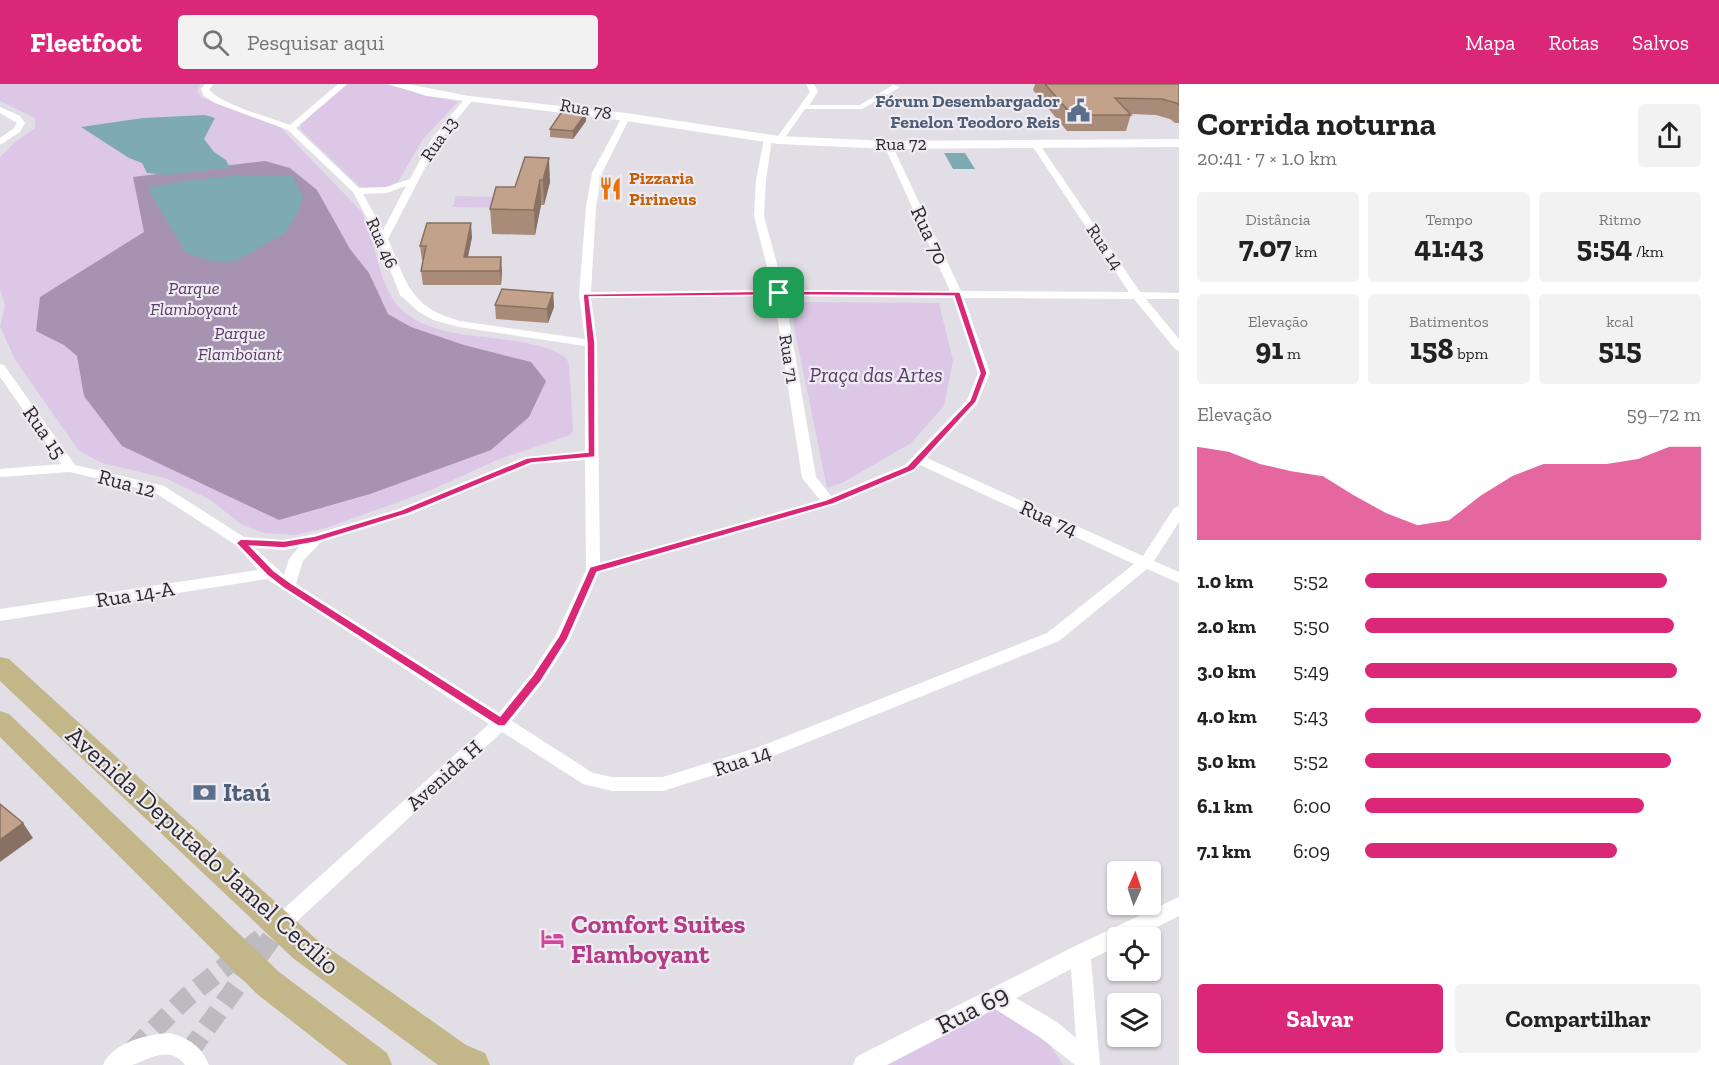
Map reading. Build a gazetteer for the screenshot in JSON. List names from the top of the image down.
{
  "streets": {
    "main road": ["Rua 78", "Rua 72", "Avenida Deputado Jamel Cecílio"],
    "street": [
      "Rua 13",
      "Rua 70",
      "Rua 46",
      "Rua 14",
      "Rua 71",
      "Rua 15",
      "Rua 12",
      "Rua 74",
      "Rua 14-A",
      "Avenida H",
      "Rua 69"
    ]
  },
  "crossings": [
    ["Rua 78", "Rua 13"],
    ["Rua 78", "Rua 72"],
    ["Rua 78", "Avenida H"],
    ["Rua 13", "Rua 46"],
    ["Rua 72", "Rua 70"],
    ["Rua 72", "Rua 14"],
    ["Rua 72", "Rua 71"],
    ["Rua 72", "Avenida H"],
    ["Rua 70", "Rua 71"],
    ["Rua 70", "Rua 74"],
    ["Rua 70", "Avenida H"],
    ["Rua 46", "Avenida H"],
    ["Rua 14", "Rua 74"],
    ["Rua 14", "Rua 14-A"],
    ["Rua 14", "Avenida H"],
    ["Rua 15", "Rua 12"],
    ["Avenida H", "Avenida Deputado Jamel Cecílio"]
  ],
  "parks": ["Parque Flamboyant", "Parque Flamboiant", "Praça das Artes"],
  "places": {
    "public building": ["Fórum Desembargador Fenelon Teodoro Reis"],
    "restaurant": ["Pizzaria Pirineus"],
    "bank": ["Itaú"],
    "hotel": ["Comfort Suites Flamboyant"]
  },
  "north": "top",
  "page": {
    "header": "Fleetfoot",
    "search": "Pesquisar aqui",
    "nav": ["Mapa", "Rotas", "Salvos"],
    "heading": ["Corrida noturna", "20:41 · 7 × 1.0 km"],
    "stats": [
      ["Distância", "7.07 km"],
      ["Tempo", "41:43"],
      ["Ritmo", "5:54 /km"],
      ["Elevação", "91 m"],
      ["Batimentos", "158 bpm"],
      ["kcal", "515"]
    ],
    "chart": ["Elevação", "59–72 m"],
    "list": [
      {
        "name": "1.0 km",
        "note": "5:52"
      },
      {
        "name": "2.0 km",
        "note": "5:50"
      },
      {
        "name": "3.0 km",
        "note": "5:49"
      },
      {
        "name": "4.0 km",
        "note": "5:43"
      },
      {
        "name": "5.0 km",
        "note": "5:52"
      },
      {
        "name": "6.1 km",
        "note": "6:00"
      },
      {
        "name": "7.1 km",
        "note": "6:09"
      }
    ],
    "buttons": ["Salvar", "Compartilhar"]
  }
}
